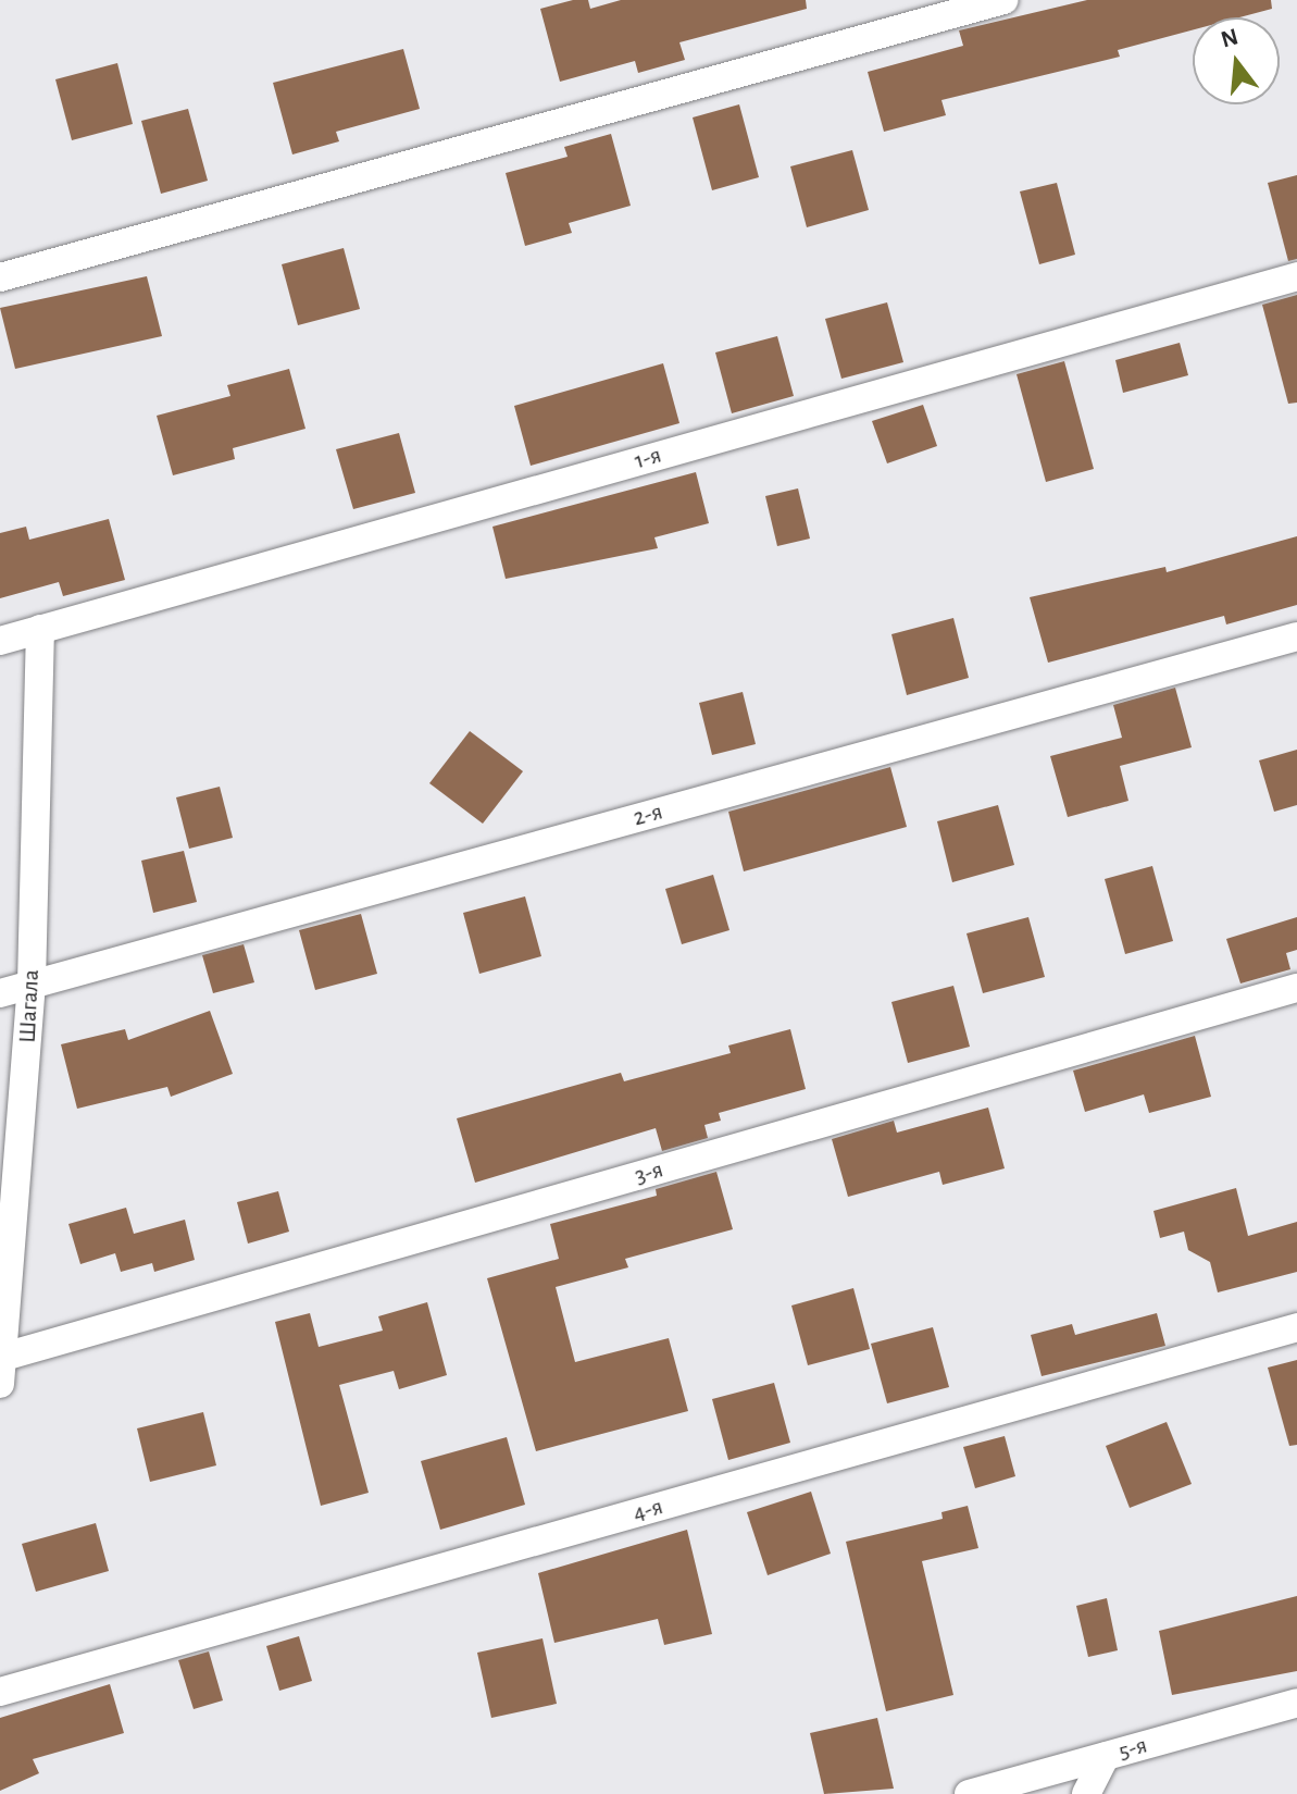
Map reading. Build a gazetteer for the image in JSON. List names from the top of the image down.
{
  "streets": {
    "street": [
      "1-я",
      "2-я",
      "Шагала",
      "3-я",
      "4-я",
      "5-я"
    ]
  },
  "crossings": [
    ["1-я", "Шагала"],
    ["2-я", "Шагала"],
    ["Шагала", "3-я"]
  ],
  "north": "top"
}
